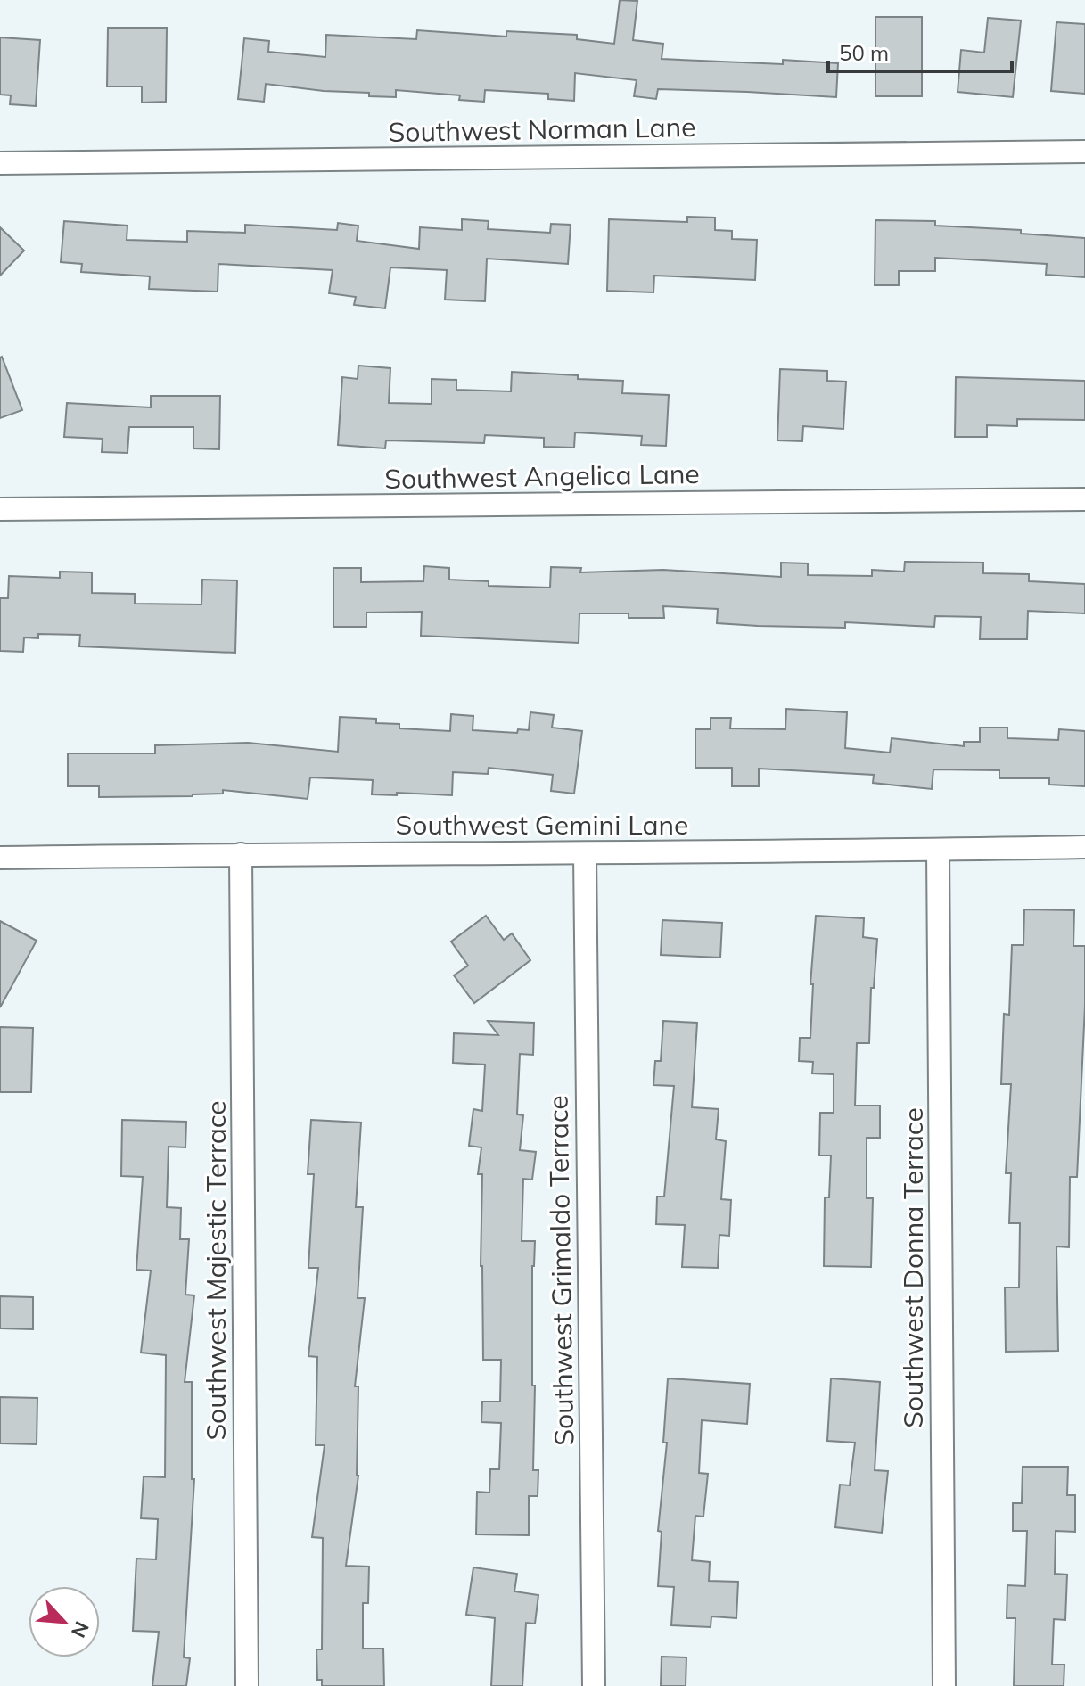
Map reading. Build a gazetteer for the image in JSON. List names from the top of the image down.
{
  "streets": {
    "street": [
      "Southwest Norman Lane",
      "Southwest Angelica Lane",
      "Southwest Gemini Lane",
      "Southwest Donna Terrace",
      "Southwest Majestic Terrace",
      "Southwest Grimaldo Terrace"
    ]
  },
  "crossings": [
    ["Southwest Gemini Lane", "Southwest Donna Terrace"],
    ["Southwest Gemini Lane", "Southwest Majestic Terrace"],
    ["Southwest Gemini Lane", "Southwest Grimaldo Terrace"]
  ],
  "scale_bar": "50 m",
  "north": "bottom right"
}
